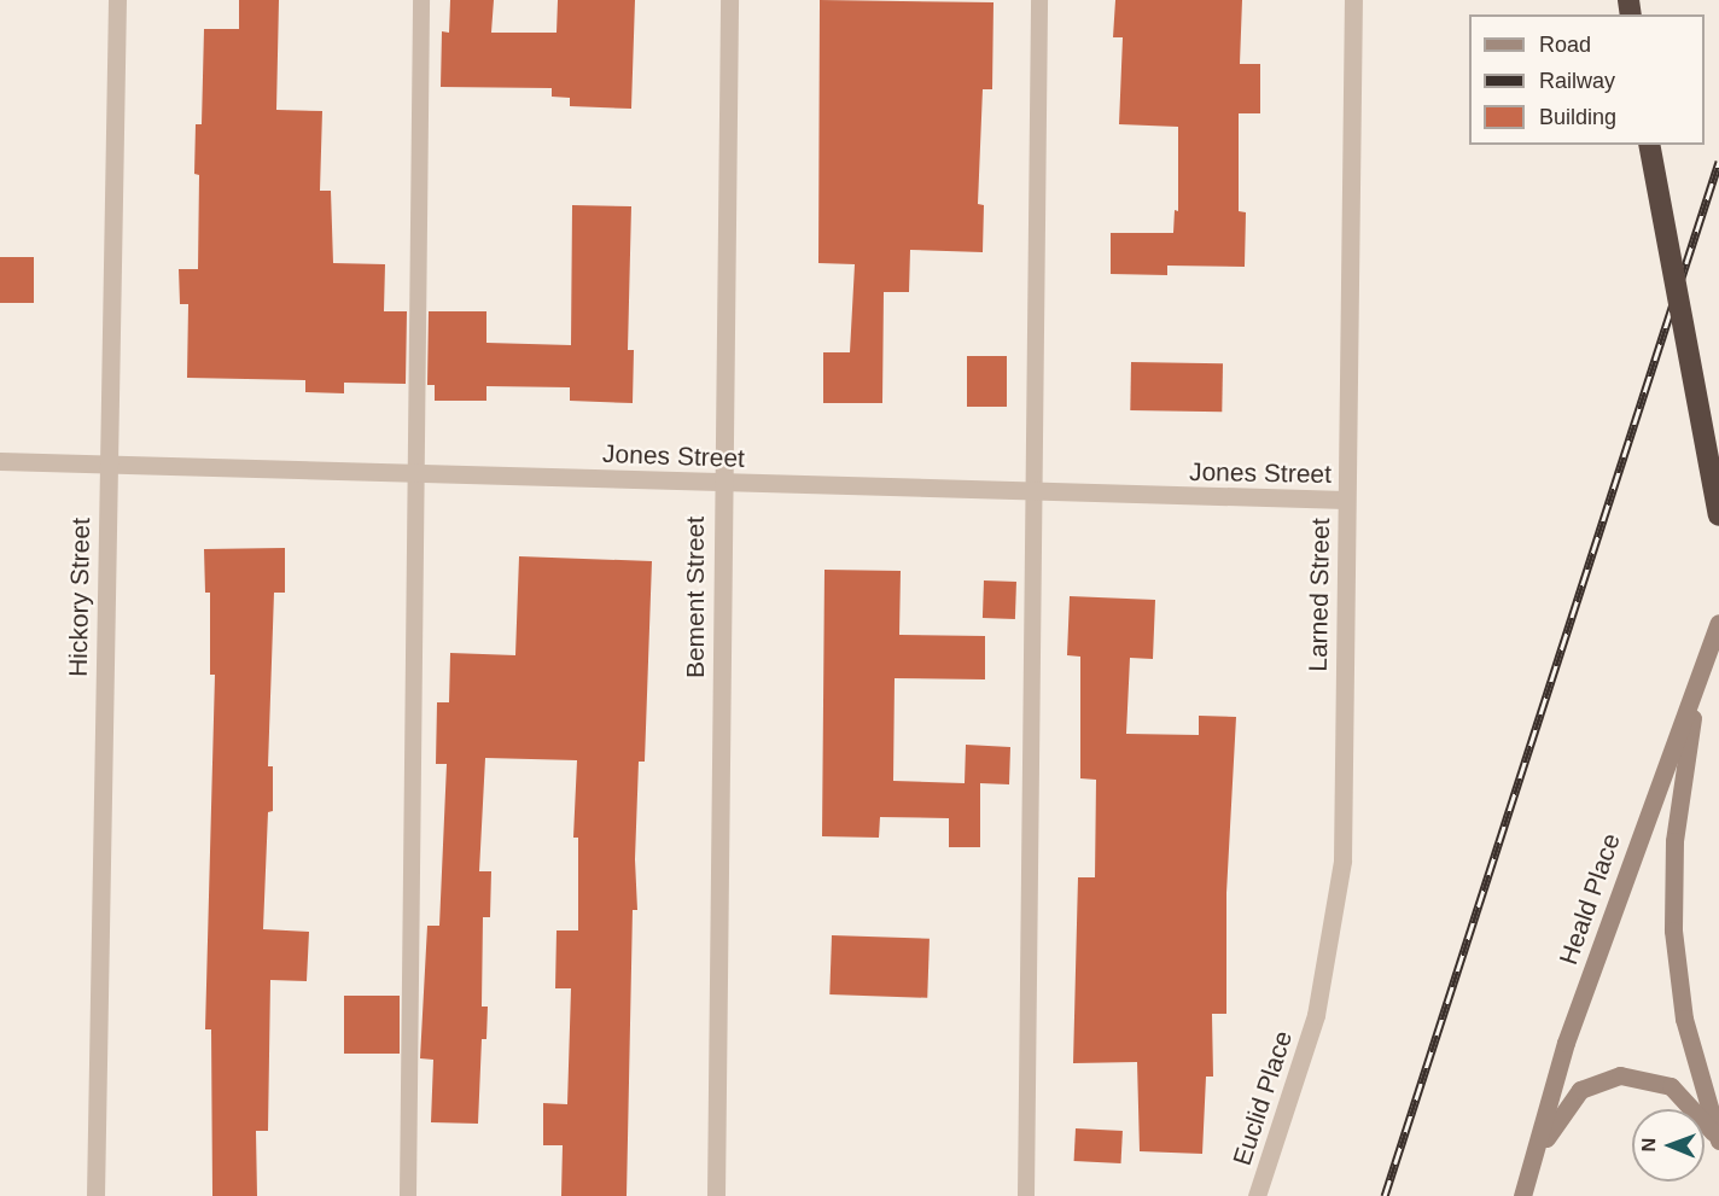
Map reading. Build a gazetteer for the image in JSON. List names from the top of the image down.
{
  "streets": {
    "street": [
      "Jones Street",
      "Larned Street",
      "Hickory Street",
      "Bement Street",
      "Heald Place",
      "Euclid Place"
    ]
  },
  "crossings": [
    ["Jones Street", "Larned Street"],
    ["Jones Street", "Hickory Street"],
    ["Jones Street", "Bement Street"],
    ["Larned Street", "Euclid Place"]
  ],
  "legend": ["Road", "Railway", "Building"],
  "north": "left"
}
